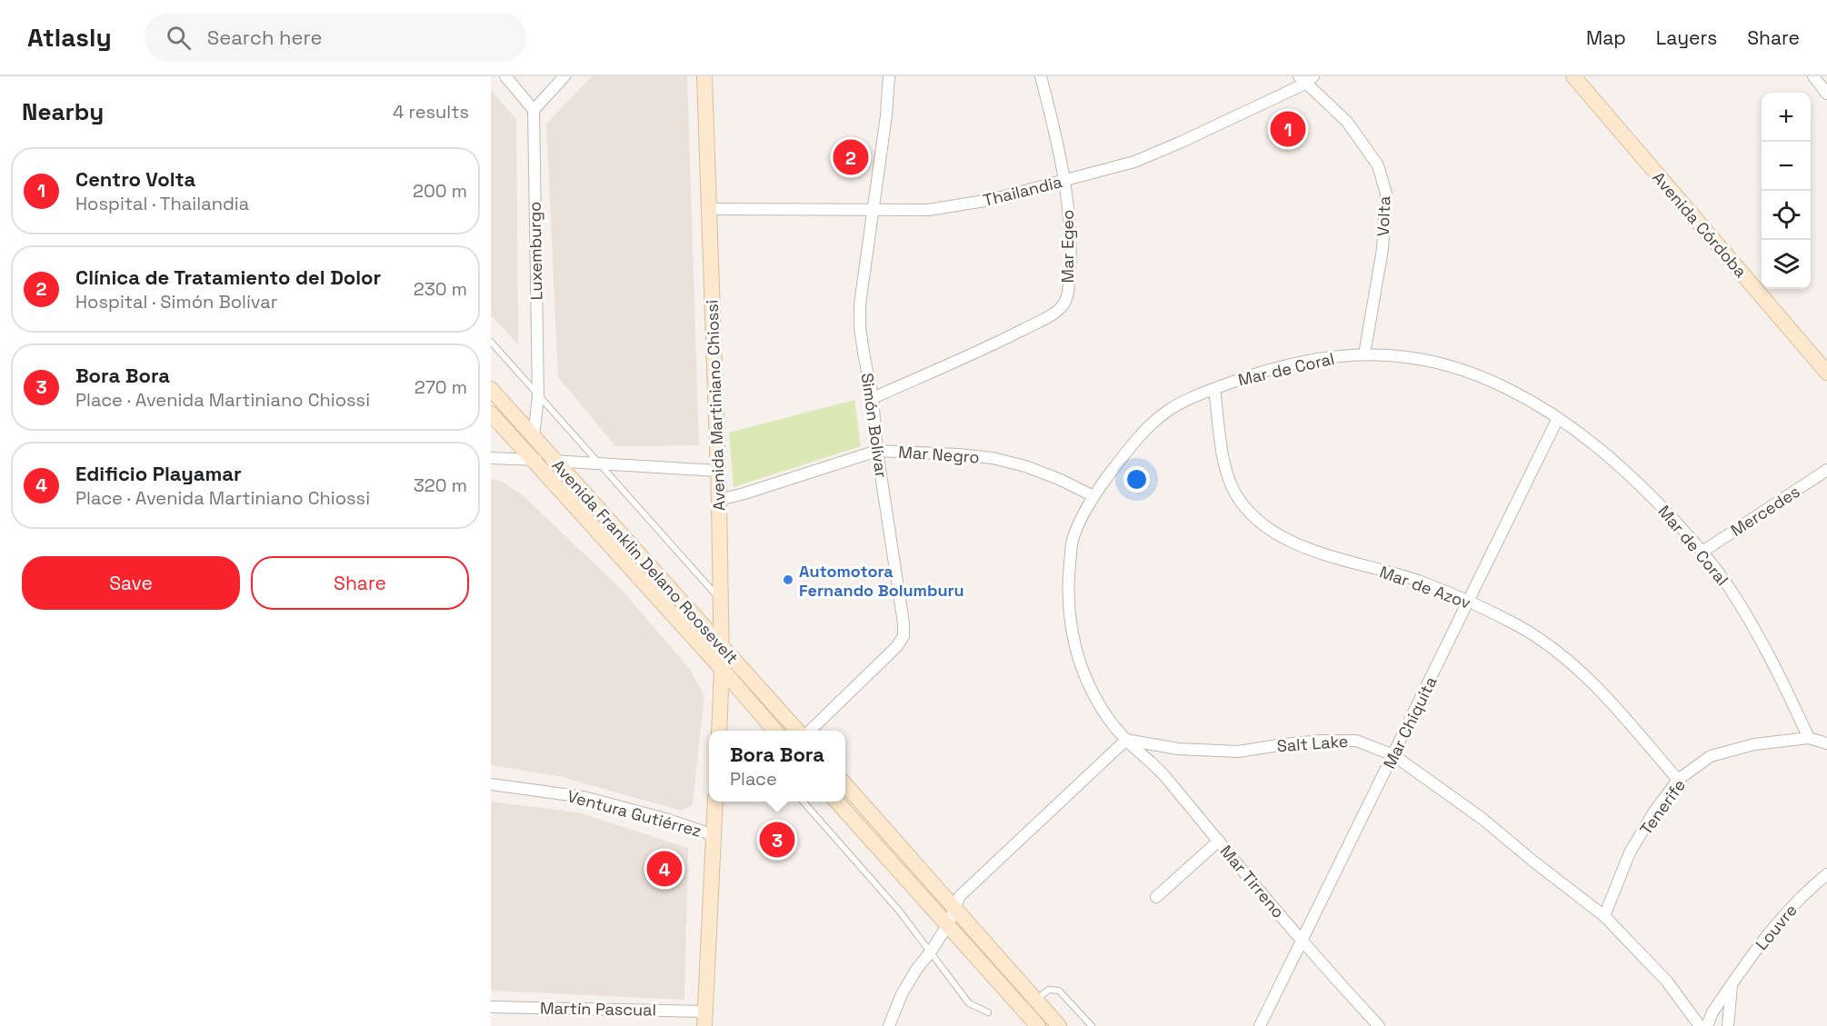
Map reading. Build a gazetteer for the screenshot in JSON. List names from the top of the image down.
{
  "streets": {
    "main road": ["Avenida Córdoba", "Avenida Martiniano Chiossi", "Avenida Franklin Delano Roosevelt"],
    "street": [
      "Thailandia",
      "Volta",
      "Mar Egeo",
      "Luxemburgo",
      "Mar de Coral",
      "Simón Bolívar",
      "Mar Negro",
      "Mercedes",
      "Mar de Azov",
      "Mar Chiquita",
      "Salt Lake",
      "Tenerife",
      "Ventura Gutiérrez",
      "Mar Tirreno",
      "Louvre",
      "Martín Pascual"
    ]
  },
  "crossings": [
    ["Thailandia", "Volta"],
    ["Thailandia", "Mar Egeo"],
    ["Thailandia", "Avenida Martiniano Chiossi"],
    ["Thailandia", "Simón Bolívar"],
    ["Volta", "Mar de Coral"],
    ["Mar Egeo", "Simón Bolívar"],
    ["Luxemburgo", "Avenida Franklin Delano Roosevelt"],
    ["Mar de Coral", "Mar Negro"],
    ["Mar de Coral", "Mercedes"],
    ["Mar de Coral", "Mar de Azov"],
    ["Mar de Coral", "Mar Chiquita"],
    ["Mar de Coral", "Salt Lake"],
    ["Mar de Coral", "Tenerife"],
    ["Mar de Coral", "Mar Tirreno"],
    ["Avenida Martiniano Chiossi", "Mar Negro"],
    ["Avenida Martiniano Chiossi", "Avenida Franklin Delano Roosevelt"],
    ["Simón Bolívar", "Mar Negro"],
    ["Mar de Azov", "Mar Chiquita"],
    ["Mar de Azov", "Tenerife"],
    ["Mar Chiquita", "Salt Lake"],
    ["Mar Chiquita", "Mar Tirreno"],
    ["Salt Lake", "Tenerife"],
    ["Salt Lake", "Mar Tirreno"]
  ],
  "places": ["Automotora Fernando Bolumburu"],
  "page": {
    "header": "Atlasly",
    "search": "Search here",
    "nav": ["Map", "Layers", "Share"],
    "heading": ["Nearby", "4 results"],
    "map_buttons": ["+", "−"],
    "pins": [
      "1",
      "2",
      "3",
      "4"
    ],
    "list": [
      {
        "mark": "1",
        "name": "Centro Volta",
        "note": "Hospital · Thailandia",
        "value": "200 m"
      },
      {
        "mark": "2",
        "name": "Clínica de Tratamiento del Dolor",
        "note": "Hospital · Simón Bolívar",
        "value": "230 m"
      },
      {
        "mark": "3",
        "name": "Bora Bora",
        "note": "Place · Avenida Martiniano Chiossi",
        "value": "270 m"
      },
      {
        "mark": "4",
        "name": "Edificio Playamar",
        "note": "Place · Avenida Martiniano Chiossi",
        "value": "320 m"
      }
    ],
    "buttons": ["Save", "Share"],
    "popup": ["Bora Bora", "Place"]
  }
}
